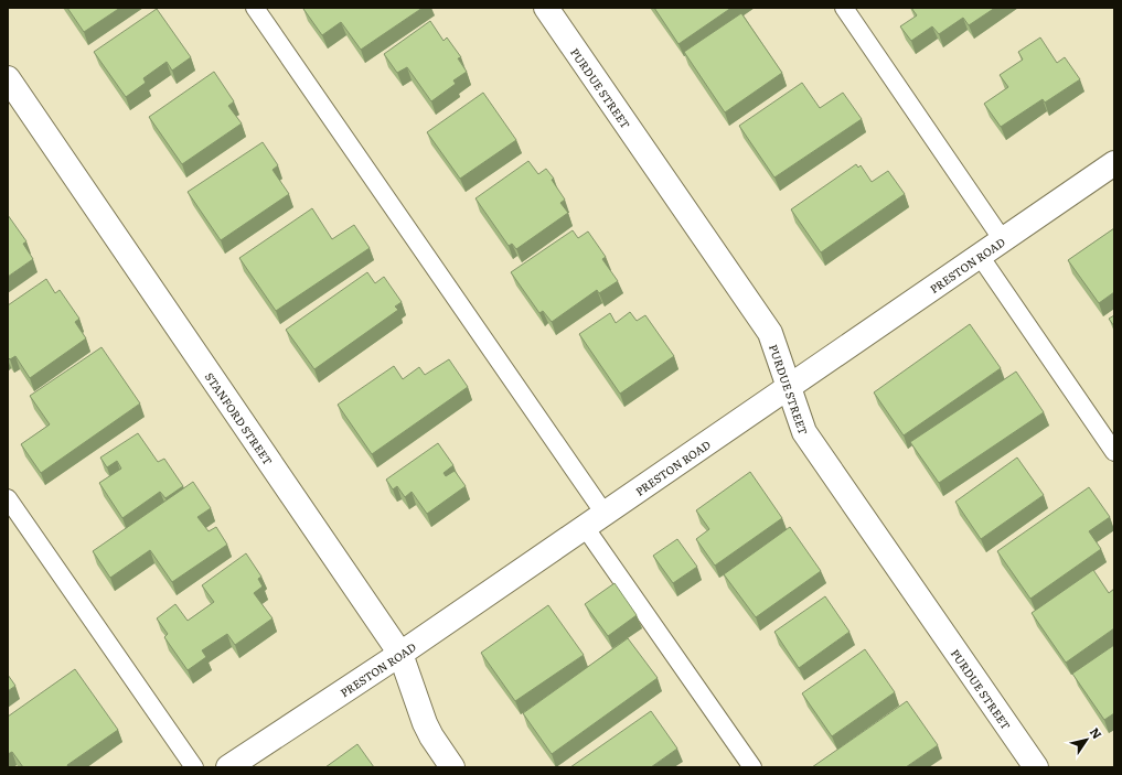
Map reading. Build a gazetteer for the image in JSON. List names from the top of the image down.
{
  "streets": {
    "street": ["PURDUE STREET", "PRESTON ROAD", "STANFORD STREET"]
  },
  "crossings": [
    ["PURDUE STREET", "PRESTON ROAD"],
    ["PRESTON ROAD", "STANFORD STREET"]
  ],
  "north": "top right"
}
